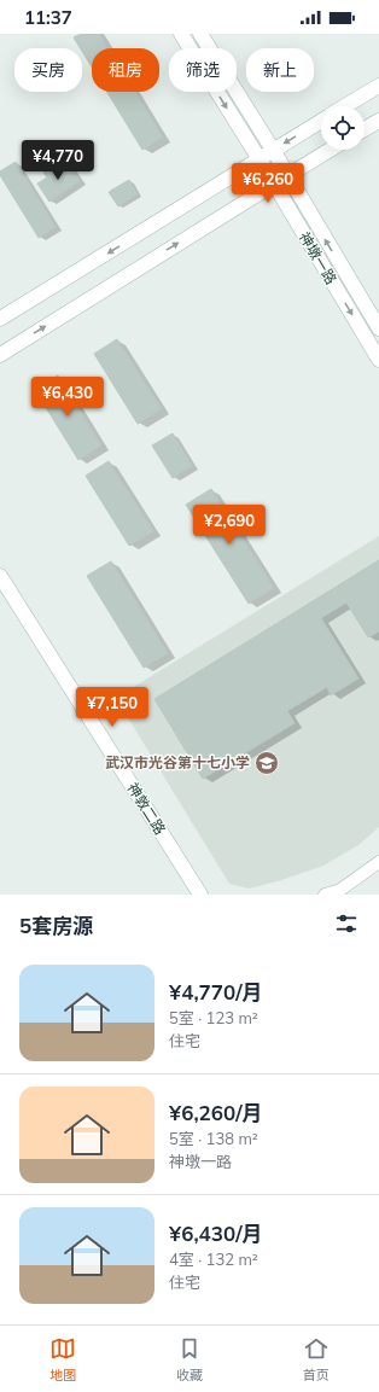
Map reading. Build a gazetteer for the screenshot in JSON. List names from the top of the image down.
{
  "streets": {
    "street": ["神墩一路", "神敦二路"]
  },
  "places": {
    "school or university": ["武汉市光谷第十七小学"]
  },
  "page": {
    "status": "11:37",
    "chip": [
      "买房",
      "租房",
      "筛选",
      "新上"
    ],
    "price": [
      "¥4,770",
      "¥6,260",
      "¥6,430",
      "¥2,690",
      "¥7,150"
    ],
    "heading": "5套房源",
    "list": [
      {
        "name": "¥4,770/月",
        "note": "5室 · 123 m² · 住宅"
      },
      {
        "name": "¥6,260/月",
        "note": "5室 · 138 m² · 神墩一路"
      },
      {
        "name": "¥6,430/月",
        "note": "4室 · 132 m² · 住宅"
      }
    ],
    "tabs": ["地图", "收藏", "首页"]
  }
}
